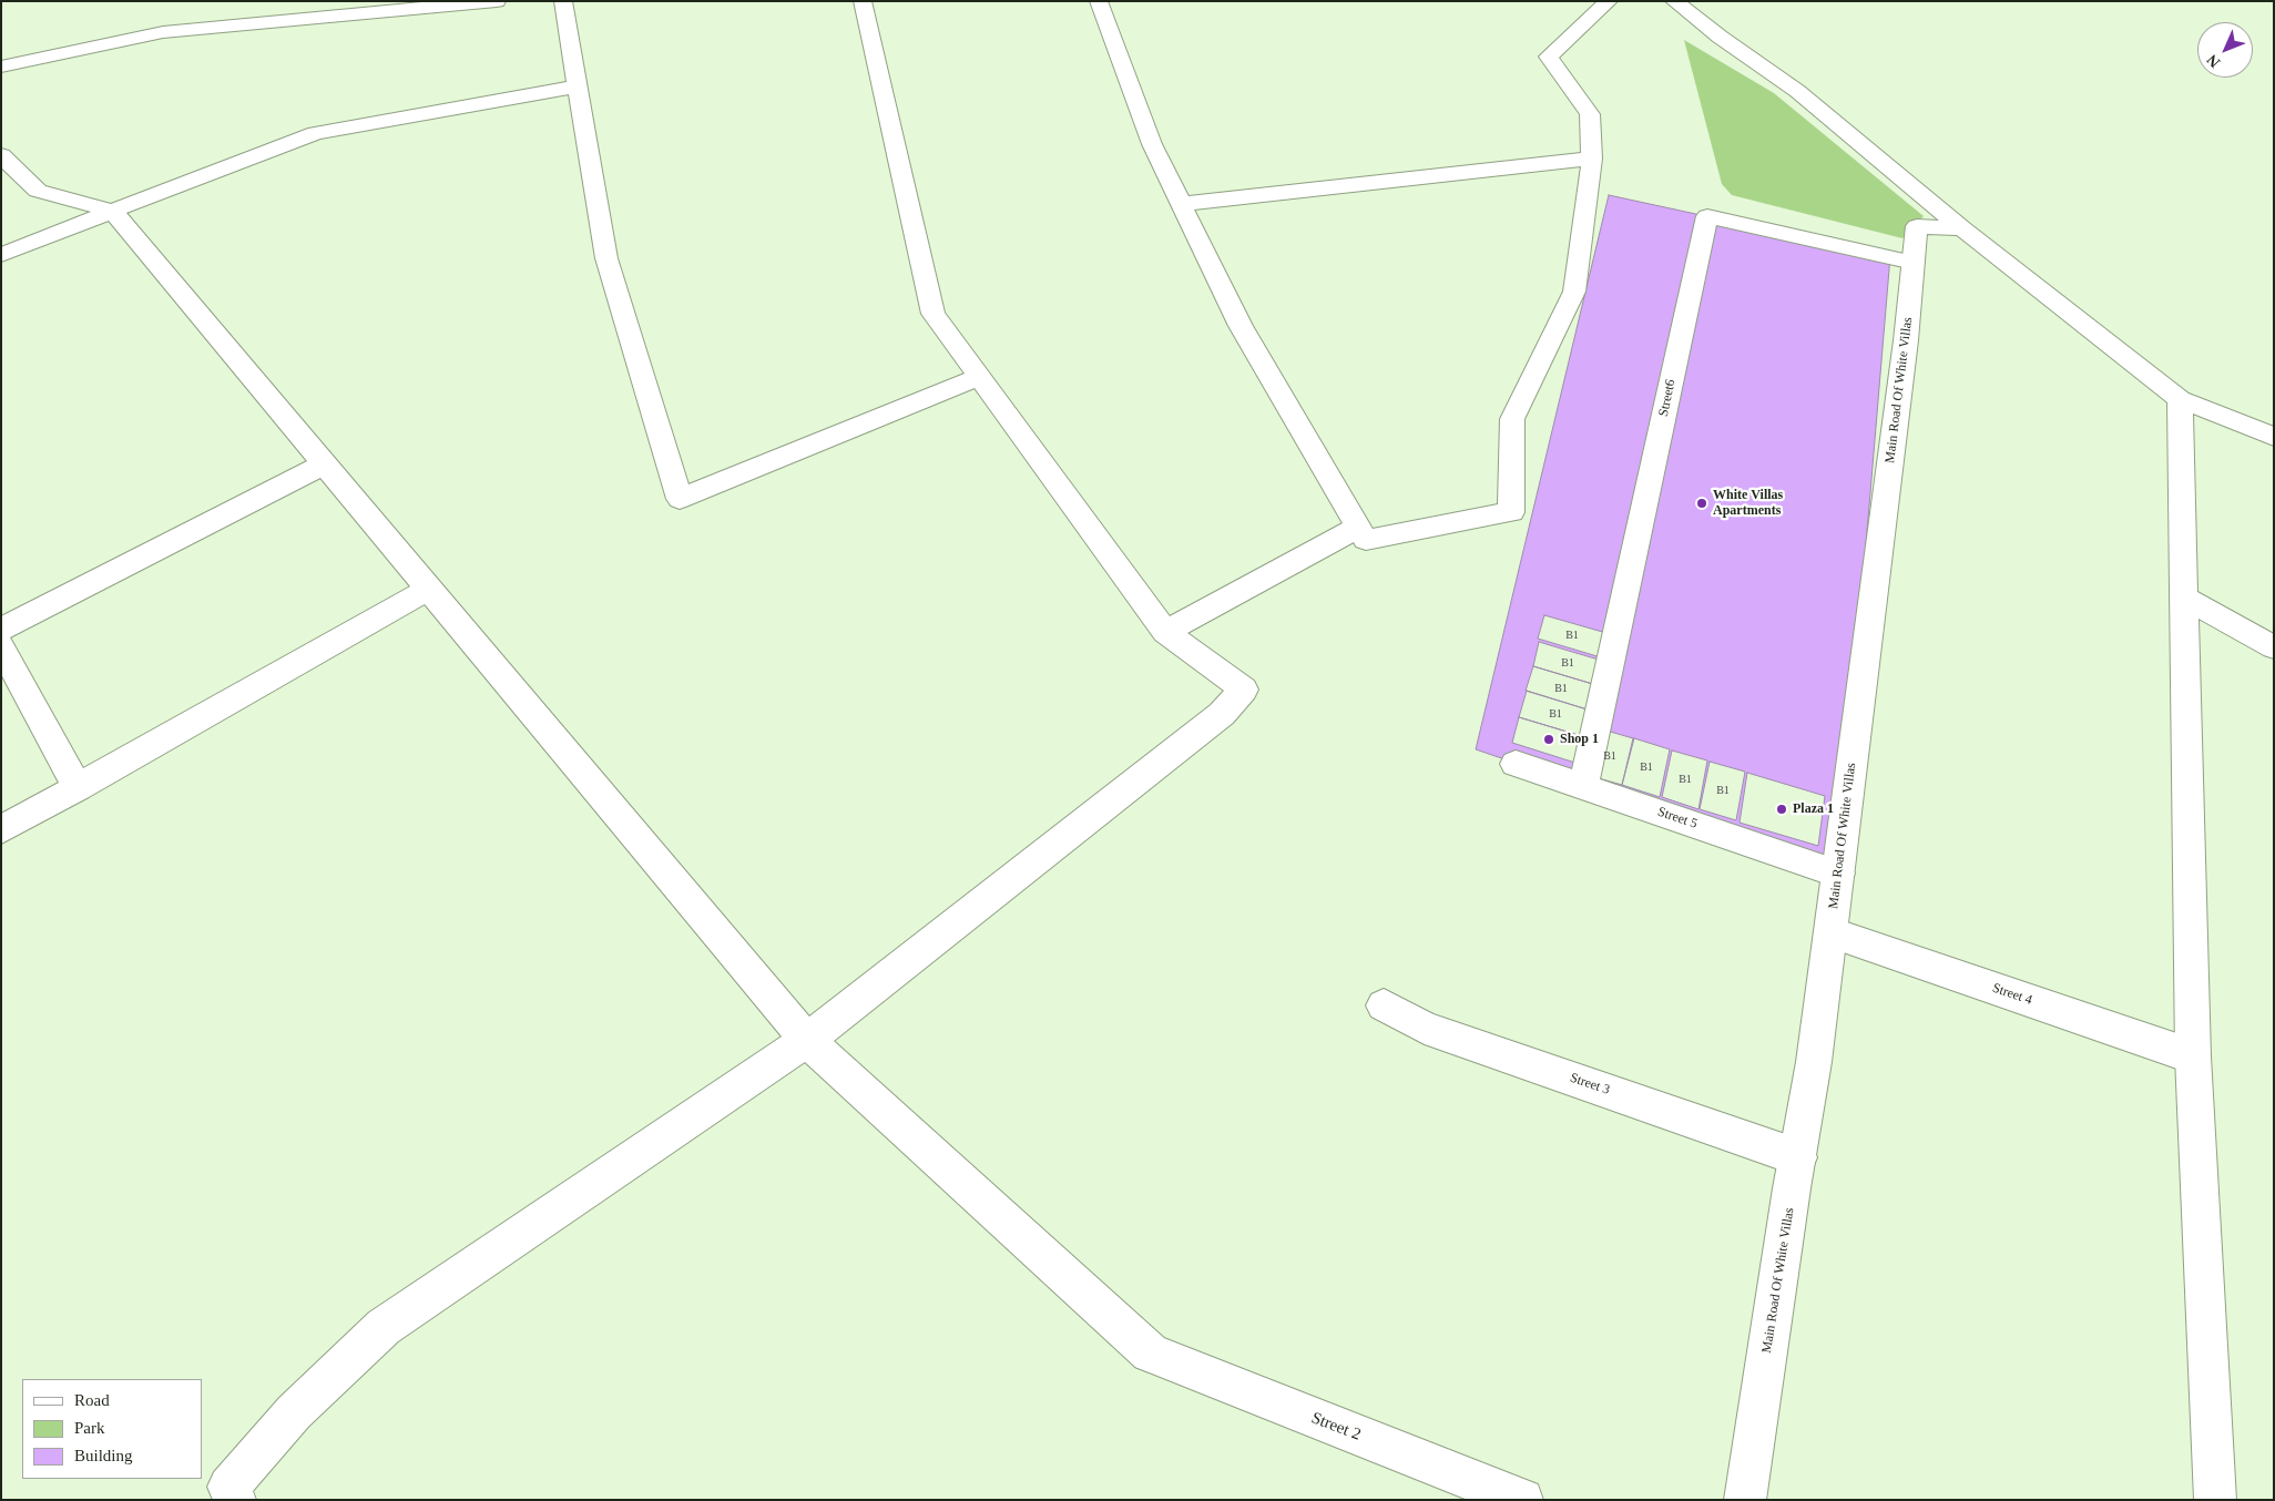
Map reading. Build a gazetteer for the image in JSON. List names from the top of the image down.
{
  "streets": {
    "street": [
      "Main Road Of White Villas",
      "Street6",
      "Street 5",
      "Street 4",
      "Street 3",
      "Street 2"
    ]
  },
  "crossings": [
    ["Main Road Of White Villas", "Street6"],
    ["Main Road Of White Villas", "Street 5"],
    ["Main Road Of White Villas", "Street 4"],
    ["Main Road Of White Villas", "Street 3"],
    ["Street6", "Street 5"]
  ],
  "places": ["White Villas Apartments", "Shop 1", "Plaza 1"],
  "house_numbers": [
    "B1",
    "B1",
    "B1",
    "B1",
    "B1",
    "B1",
    "B1",
    "B1"
  ],
  "legend": ["Road", "Park", "Building"],
  "north": "bottom left"
}
